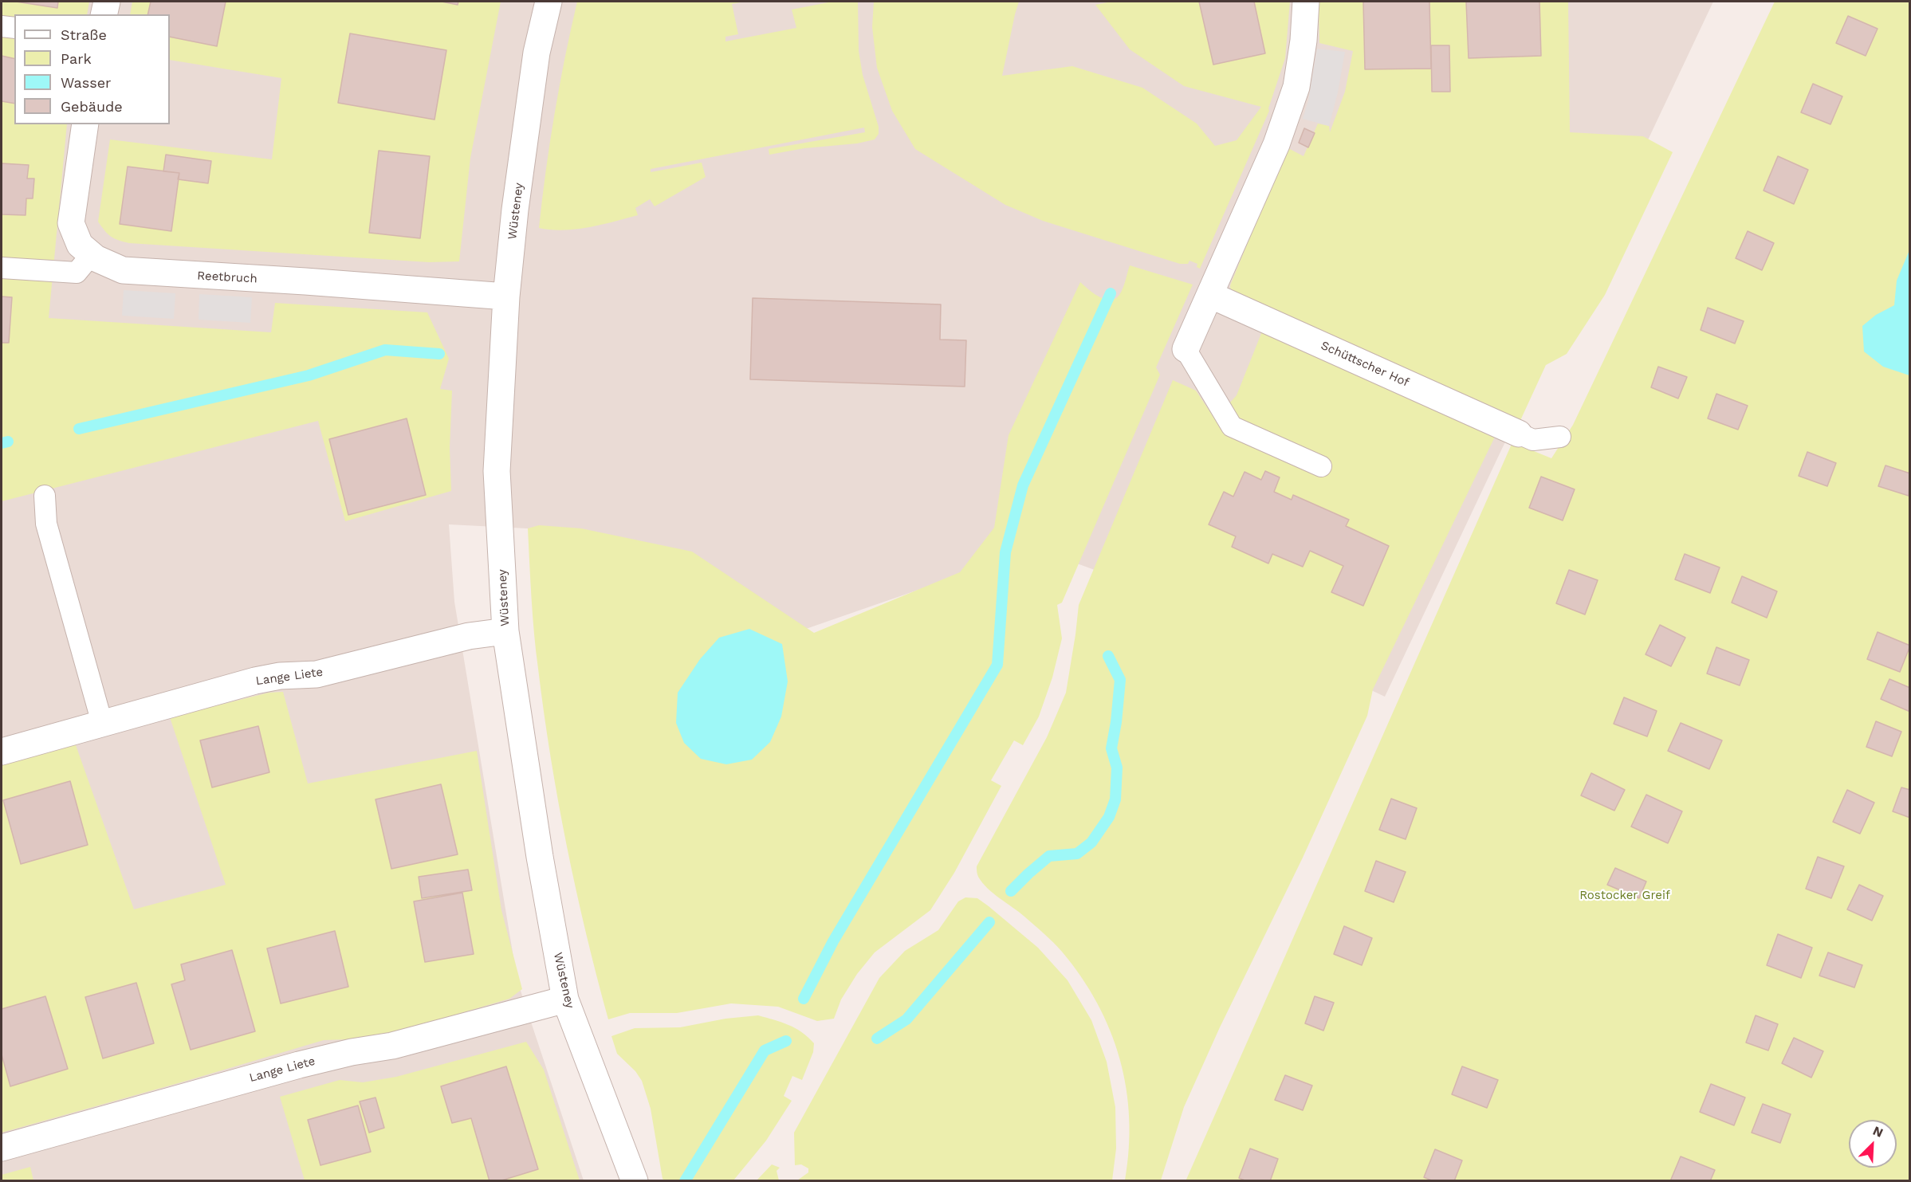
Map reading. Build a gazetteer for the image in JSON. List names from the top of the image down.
{
  "streets": {
    "street": [
      "Wüsteney",
      "Reetbruch",
      "Schüttscher Hof",
      "Lange Liete"
    ]
  },
  "crossings": [
    ["Wüsteney", "Reetbruch"],
    ["Wüsteney", "Lange Liete"]
  ],
  "parks": ["Rostocker Greif"],
  "legend": [
    "Straße",
    "Park",
    "Wasser",
    "Gebäude"
  ],
  "north": "top right"
}
